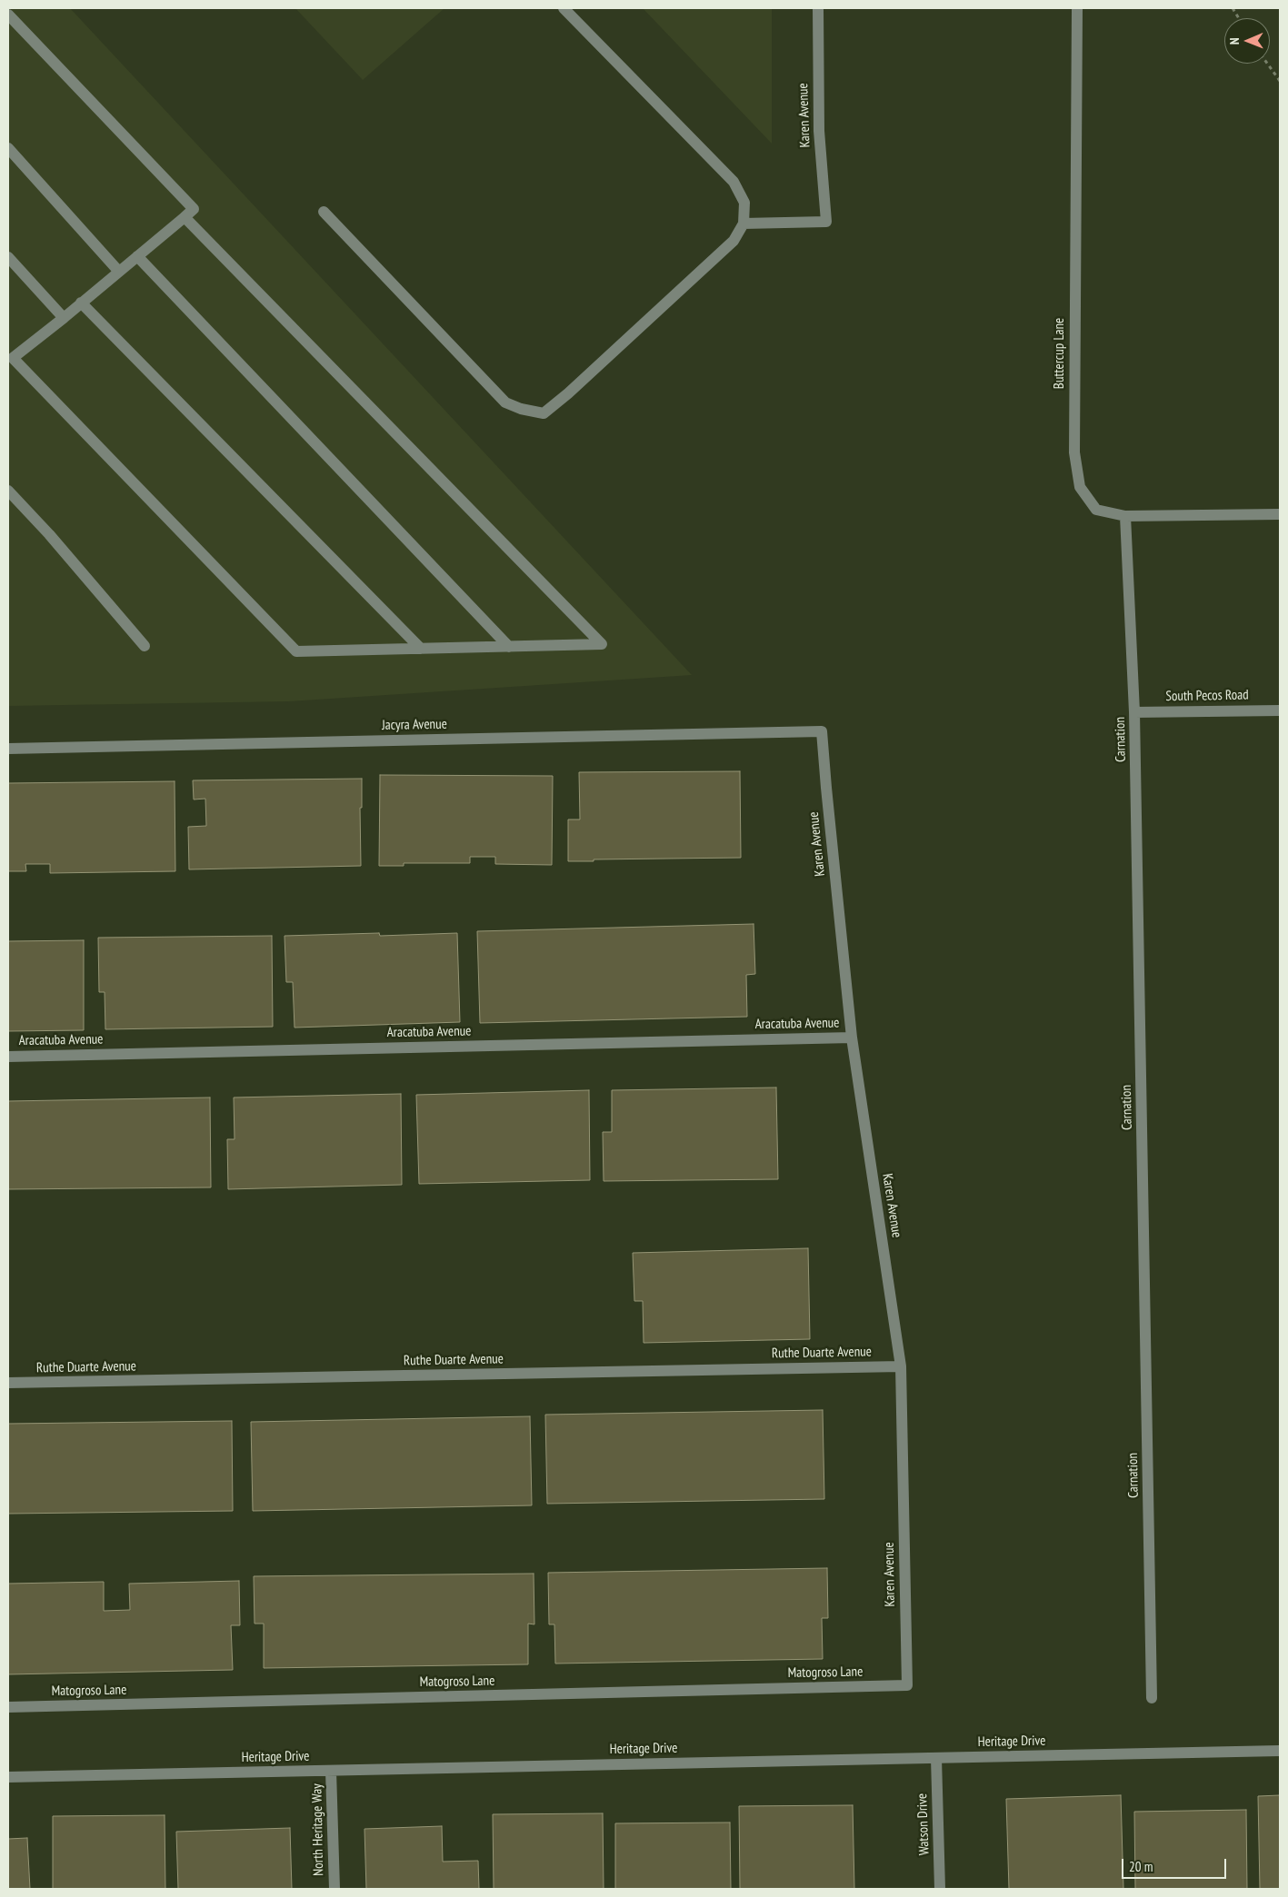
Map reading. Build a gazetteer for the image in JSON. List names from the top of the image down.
{
  "streets": {
    "street": [
      "Karen Avenue",
      "Buttercup Lane",
      "South Pecos Road",
      "Jacyra Avenue",
      "Carnation",
      "Aracatuba Avenue",
      "Ruthe Duarte Avenue",
      "Matogroso Lane",
      "Heritage Drive",
      "Watson Drive",
      "North Heritage Way"
    ]
  },
  "crossings": [
    ["Karen Avenue", "Jacyra Avenue"],
    ["Karen Avenue", "Aracatuba Avenue"],
    ["Karen Avenue", "Ruthe Duarte Avenue"],
    ["Karen Avenue", "Matogroso Lane"],
    ["Buttercup Lane", "Carnation"],
    ["South Pecos Road", "Carnation"],
    ["Heritage Drive", "Watson Drive"],
    ["Heritage Drive", "North Heritage Way"]
  ],
  "scale_bar": "20 m",
  "north": "left"
}
